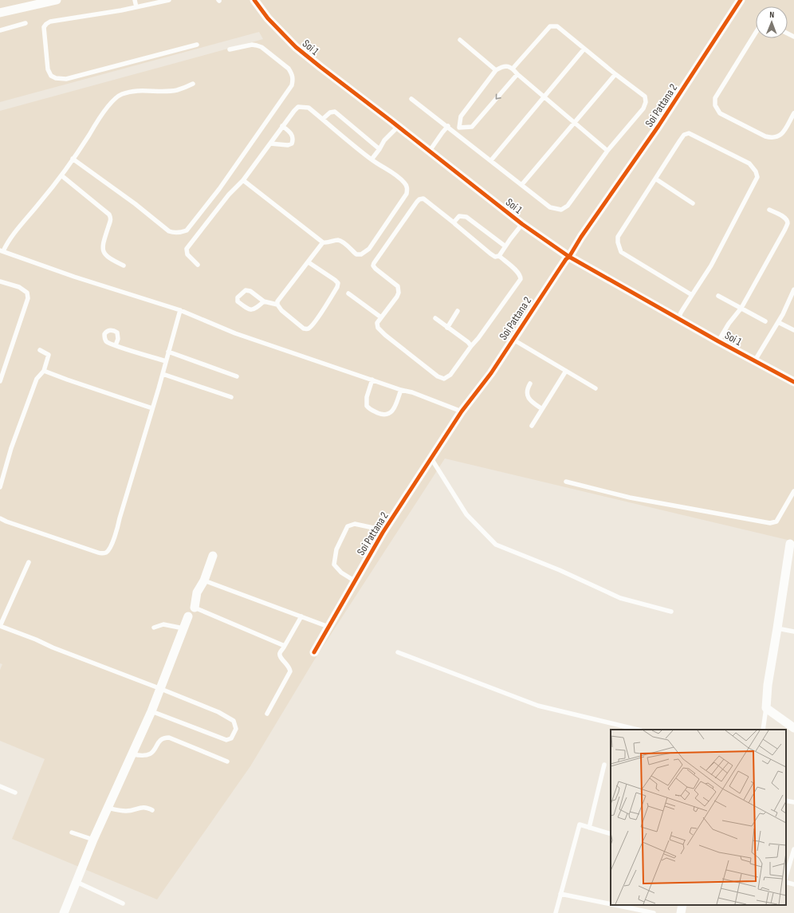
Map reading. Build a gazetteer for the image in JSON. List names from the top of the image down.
{
  "streets": {
    "street": ["Soi 1", "Soi Pattana 2"]
  },
  "crossings": [
    ["Soi 1", "Soi Pattana 2"]
  ],
  "north": "top"
}
